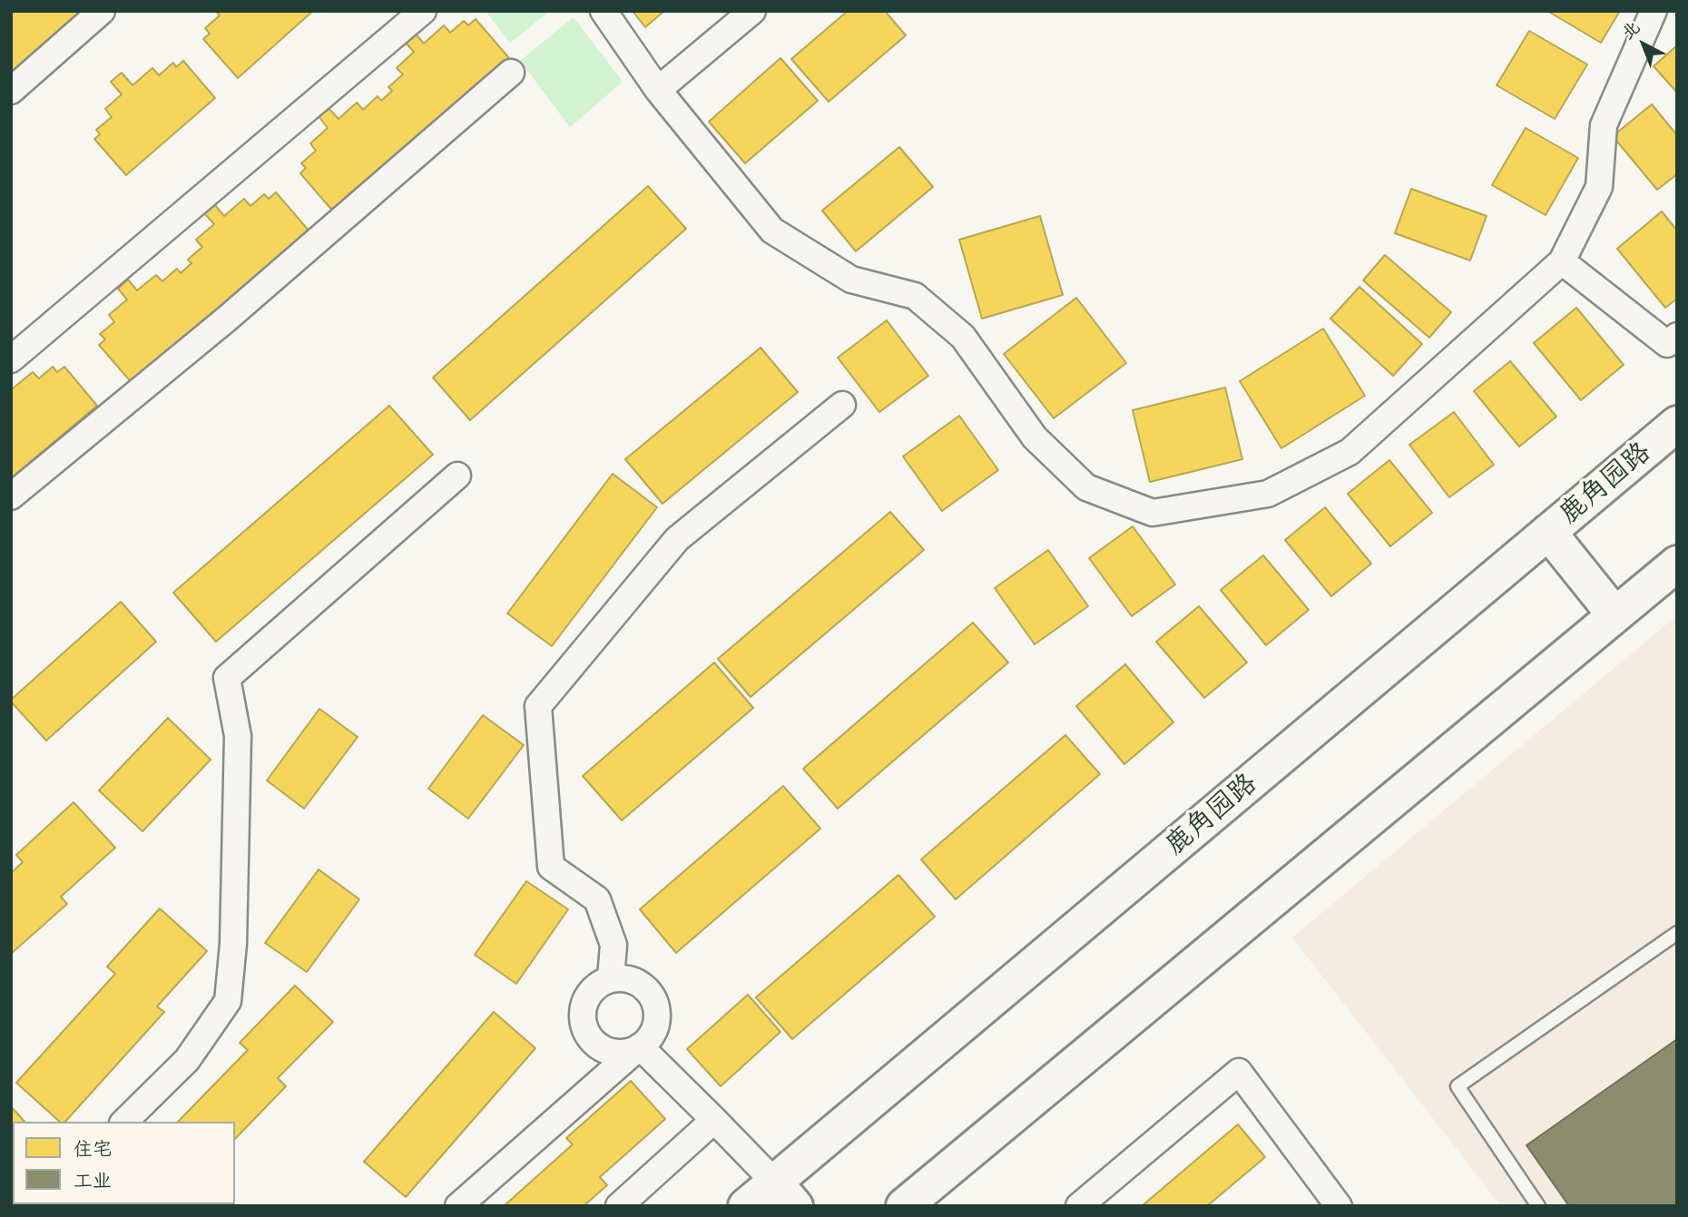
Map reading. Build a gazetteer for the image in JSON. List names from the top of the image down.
{
  "streets": {
    "street": ["鹿角园路"]
  },
  "legend": ["住宅", "工业"],
  "north": "top left"
}
